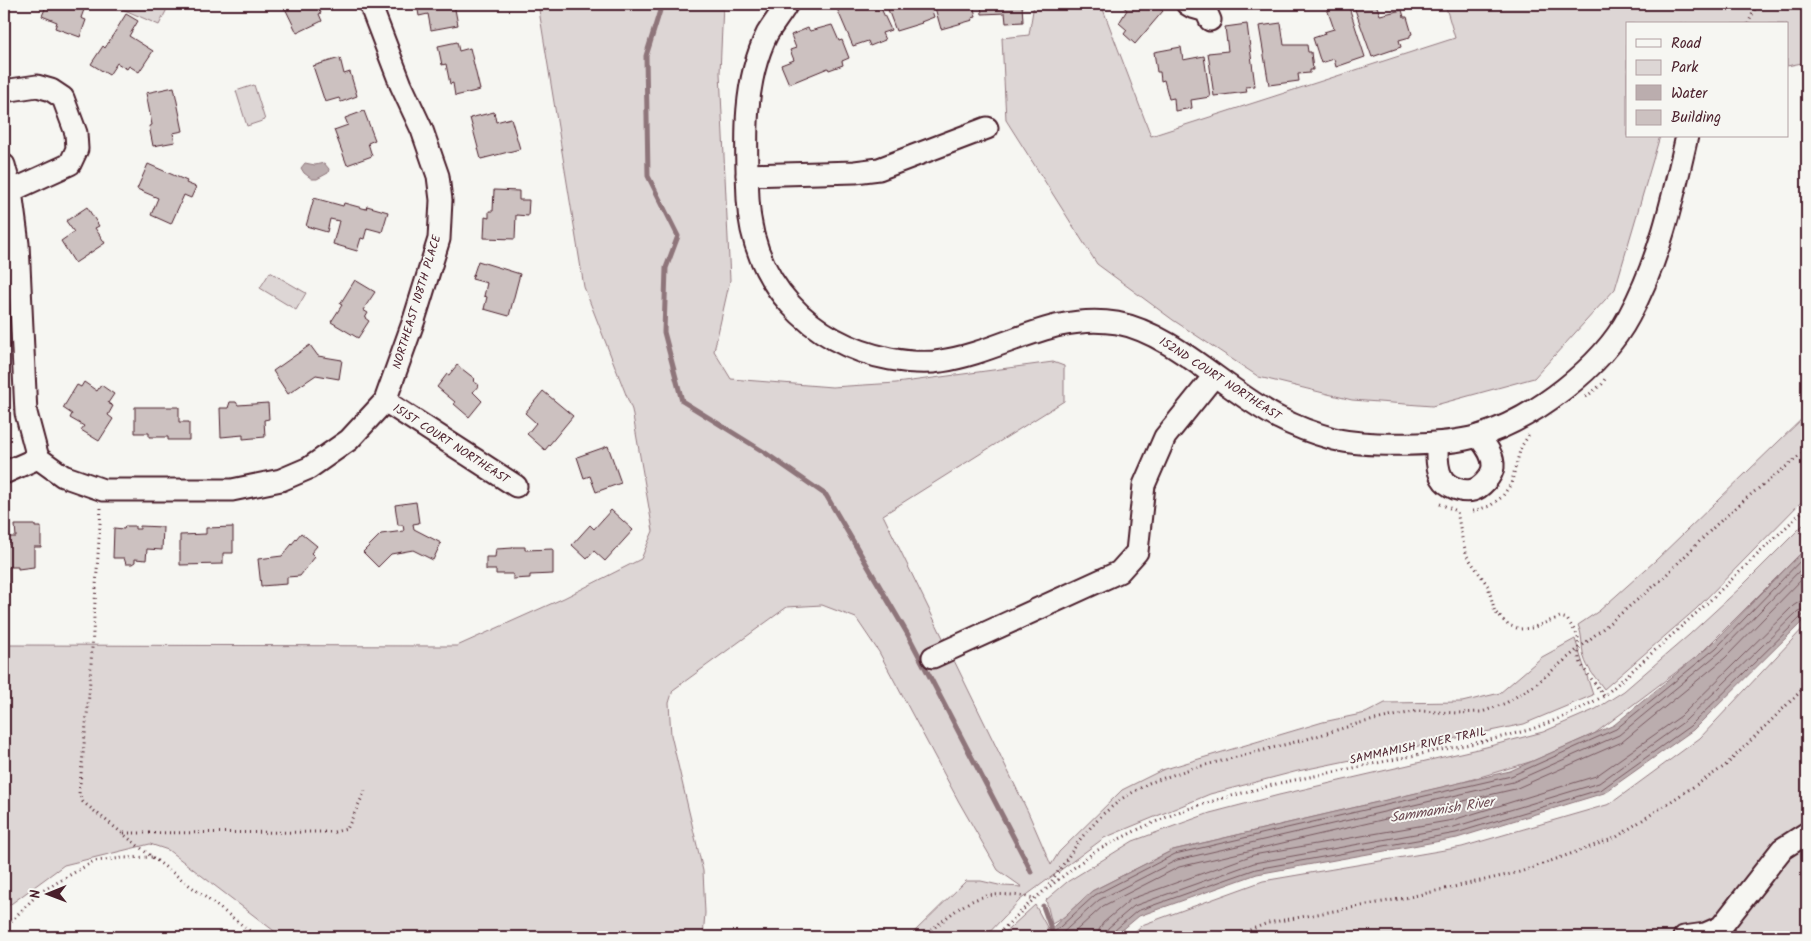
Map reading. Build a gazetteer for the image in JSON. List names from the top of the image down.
{
  "streets": {
    "street": ["NORTHEAST 108TH PLACE", "152ND COURT NORTHEAST", "151ST COURT NORTHEAST"],
    "path": ["SAMMAMISH RIVER TRAIL"]
  },
  "crossings": [
    ["NORTHEAST 108TH PLACE", "151ST COURT NORTHEAST"]
  ],
  "water": ["Sammamish River"],
  "legend": [
    "Road",
    "Park",
    "Water",
    "Building"
  ],
  "north": "left"
}
